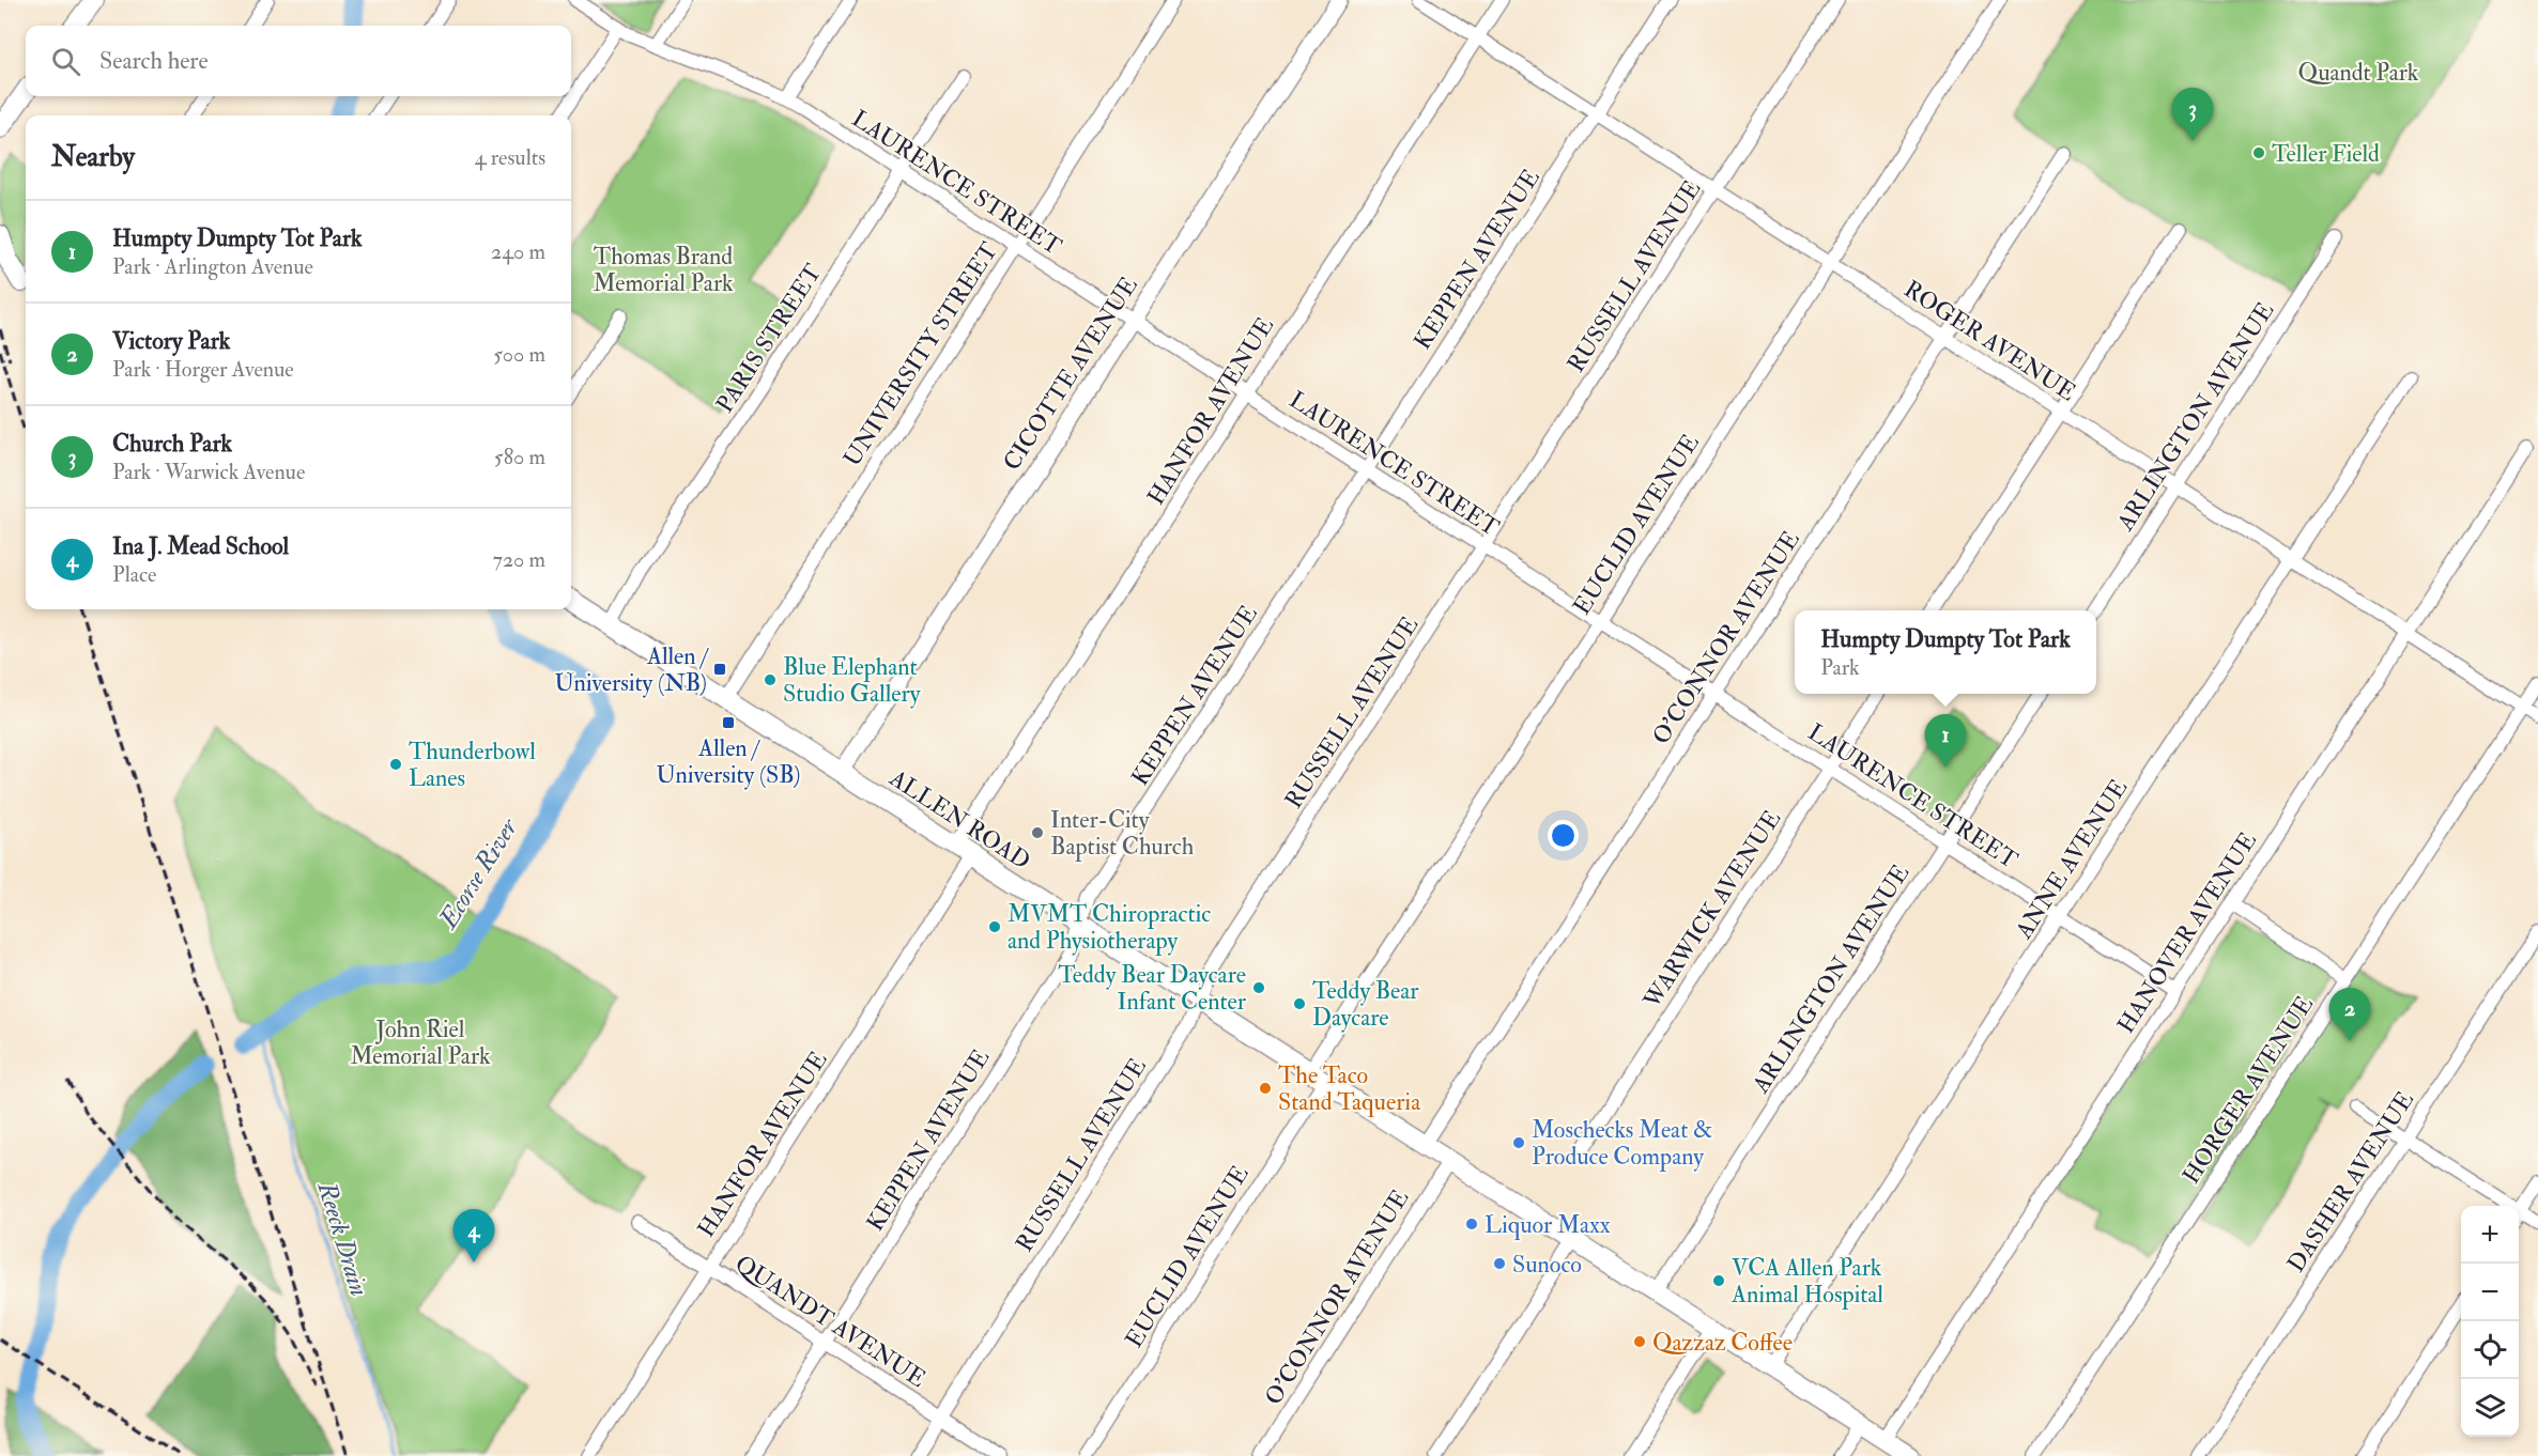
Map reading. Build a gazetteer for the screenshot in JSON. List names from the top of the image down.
{
  "streets": {
    "main road": ["ALLEN ROAD"],
    "street": [
      "LAURENCE STREET",
      "KEPPEN AVENUE",
      "RUSSELL AVENUE",
      "PARIS STREET",
      "ROGER AVENUE",
      "UNIVERSITY STREET",
      "CICOTTE AVENUE",
      "HANFOR AVENUE",
      "ARLINGTON AVENUE",
      "EUCLID AVENUE",
      "O'CONNOR AVENUE",
      "ANNE AVENUE",
      "WARWICK AVENUE",
      "HANOVER AVENUE",
      "HORGER AVENUE",
      "DASHER AVENUE",
      "QUANDT AVENUE"
    ]
  },
  "crossings": [
    ["LAURENCE STREET", "KEPPEN AVENUE"],
    ["LAURENCE STREET", "RUSSELL AVENUE"],
    ["LAURENCE STREET", "PARIS STREET"],
    ["LAURENCE STREET", "UNIVERSITY STREET"],
    ["LAURENCE STREET", "CICOTTE AVENUE"],
    ["LAURENCE STREET", "HANFOR AVENUE"],
    ["LAURENCE STREET", "ARLINGTON AVENUE"],
    ["LAURENCE STREET", "EUCLID AVENUE"],
    ["LAURENCE STREET", "O'CONNOR AVENUE"],
    ["LAURENCE STREET", "ANNE AVENUE"],
    ["LAURENCE STREET", "WARWICK AVENUE"],
    ["LAURENCE STREET", "HANOVER AVENUE"],
    ["KEPPEN AVENUE", "ROGER AVENUE"],
    ["KEPPEN AVENUE", "ALLEN ROAD"],
    ["KEPPEN AVENUE", "QUANDT AVENUE"],
    ["RUSSELL AVENUE", "ROGER AVENUE"],
    ["RUSSELL AVENUE", "ALLEN ROAD"],
    ["RUSSELL AVENUE", "QUANDT AVENUE"],
    ["PARIS STREET", "ALLEN ROAD"],
    ["ROGER AVENUE", "HANFOR AVENUE"],
    ["ROGER AVENUE", "ARLINGTON AVENUE"],
    ["ROGER AVENUE", "EUCLID AVENUE"],
    ["ROGER AVENUE", "O'CONNOR AVENUE"],
    ["ROGER AVENUE", "ANNE AVENUE"],
    ["ROGER AVENUE", "HANOVER AVENUE"],
    ["ROGER AVENUE", "HORGER AVENUE"],
    ["UNIVERSITY STREET", "ALLEN ROAD"],
    ["CICOTTE AVENUE", "ALLEN ROAD"],
    ["HANFOR AVENUE", "ALLEN ROAD"],
    ["HANFOR AVENUE", "QUANDT AVENUE"],
    ["ARLINGTON AVENUE", "ALLEN ROAD"],
    ["EUCLID AVENUE", "ALLEN ROAD"],
    ["O'CONNOR AVENUE", "ALLEN ROAD"],
    ["ALLEN ROAD", "ANNE AVENUE"],
    ["ALLEN ROAD", "HANOVER AVENUE"]
  ],
  "water": ["Ecorse River", "Reeck Drain"],
  "parks": ["Quandt Park", "Thomas Brand Memorial Park", "John Riel Memorial Park"],
  "places": {
    "other": [
      "Teller Field",
      "Blue Elephant Studio Gallery",
      "Thunderbowl Lanes",
      "Inter-City Baptist Church",
      "MVMT Chiropractic and Physiotherapy",
      "Teddy Bear Daycare Infant Center",
      "Teddy Bear Daycare",
      "The Taco Stand Taqueria",
      "Moschecks Meat & Produce Company",
      "Liquor Maxx",
      "Sunoco",
      "VCA Allen Park Animal Hospital",
      "Qazzaz Coffee"
    ],
    "transit": ["Allen / University (NB)", "Allen / University (SB)"]
  },
  "page": {
    "search": "Search here",
    "pins": [
      "3",
      "1",
      "2",
      "4"
    ],
    "heading": ["Nearby", "4 results"],
    "list": [
      {
        "mark": "1",
        "name": "Humpty Dumpty Tot Park",
        "note": "Park · Arlington Avenue",
        "value": "240 m"
      },
      {
        "mark": "2",
        "name": "Victory Park",
        "note": "Park · Horger Avenue",
        "value": "500 m"
      },
      {
        "mark": "3",
        "name": "Church Park",
        "note": "Park · Warwick Avenue",
        "value": "580 m"
      },
      {
        "mark": "4",
        "name": "Ina J. Mead School",
        "note": "Place",
        "value": "720 m"
      }
    ],
    "popup": ["Humpty Dumpty Tot Park", "Park"],
    "map_buttons": ["+", "−"]
  }
}
